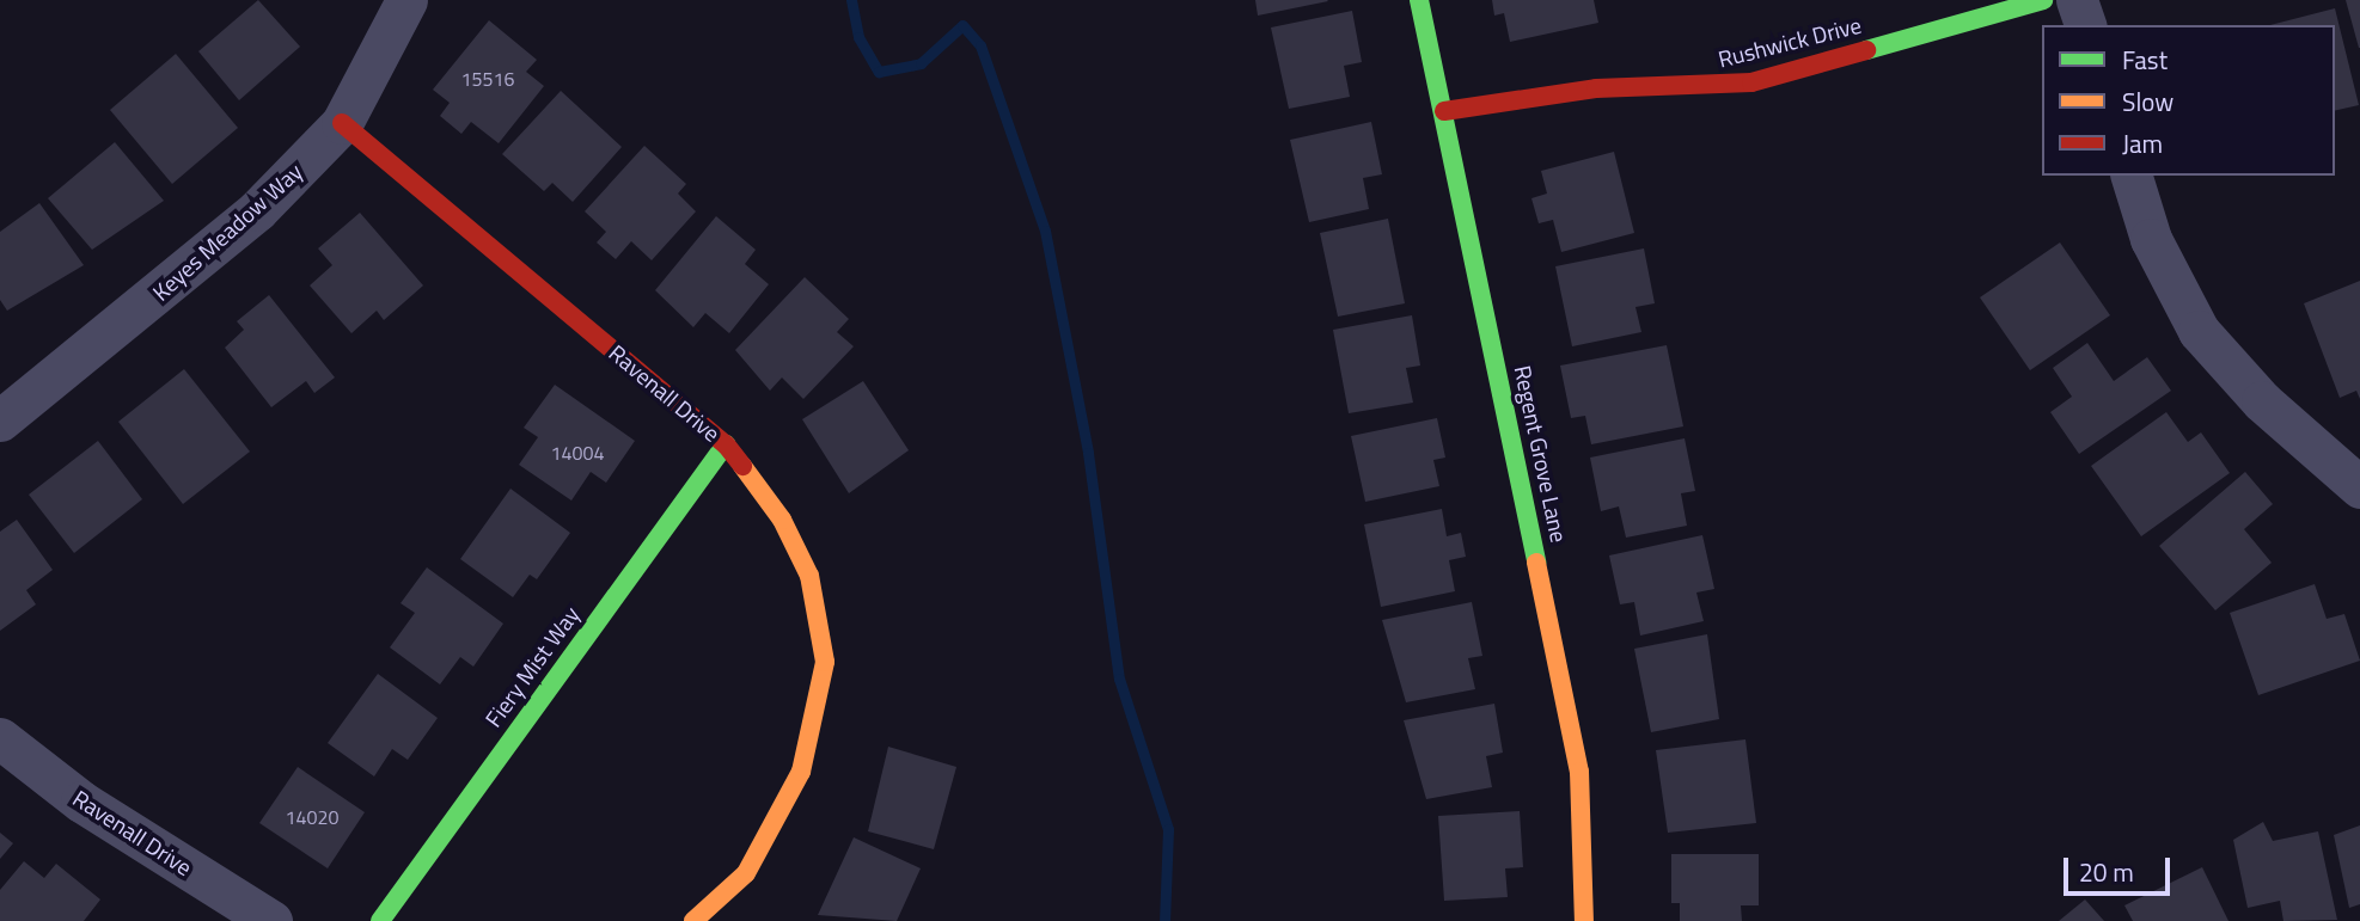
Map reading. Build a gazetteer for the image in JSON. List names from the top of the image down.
{
  "streets": {
    "street": [
      "Rushwick Drive",
      "Keyes Meadow Way",
      "Ravenall Drive",
      "Regent Grove Lane",
      "Fiery Mist Way"
    ]
  },
  "crossings": [
    ["Rushwick Drive", "Regent Grove Lane"],
    ["Keyes Meadow Way", "Ravenall Drive"],
    ["Ravenall Drive", "Fiery Mist Way"]
  ],
  "house_numbers": ["15516", "14004", "14020"],
  "legend": ["Fast", "Slow", "Jam"],
  "scale_bar": "20 m"
}
